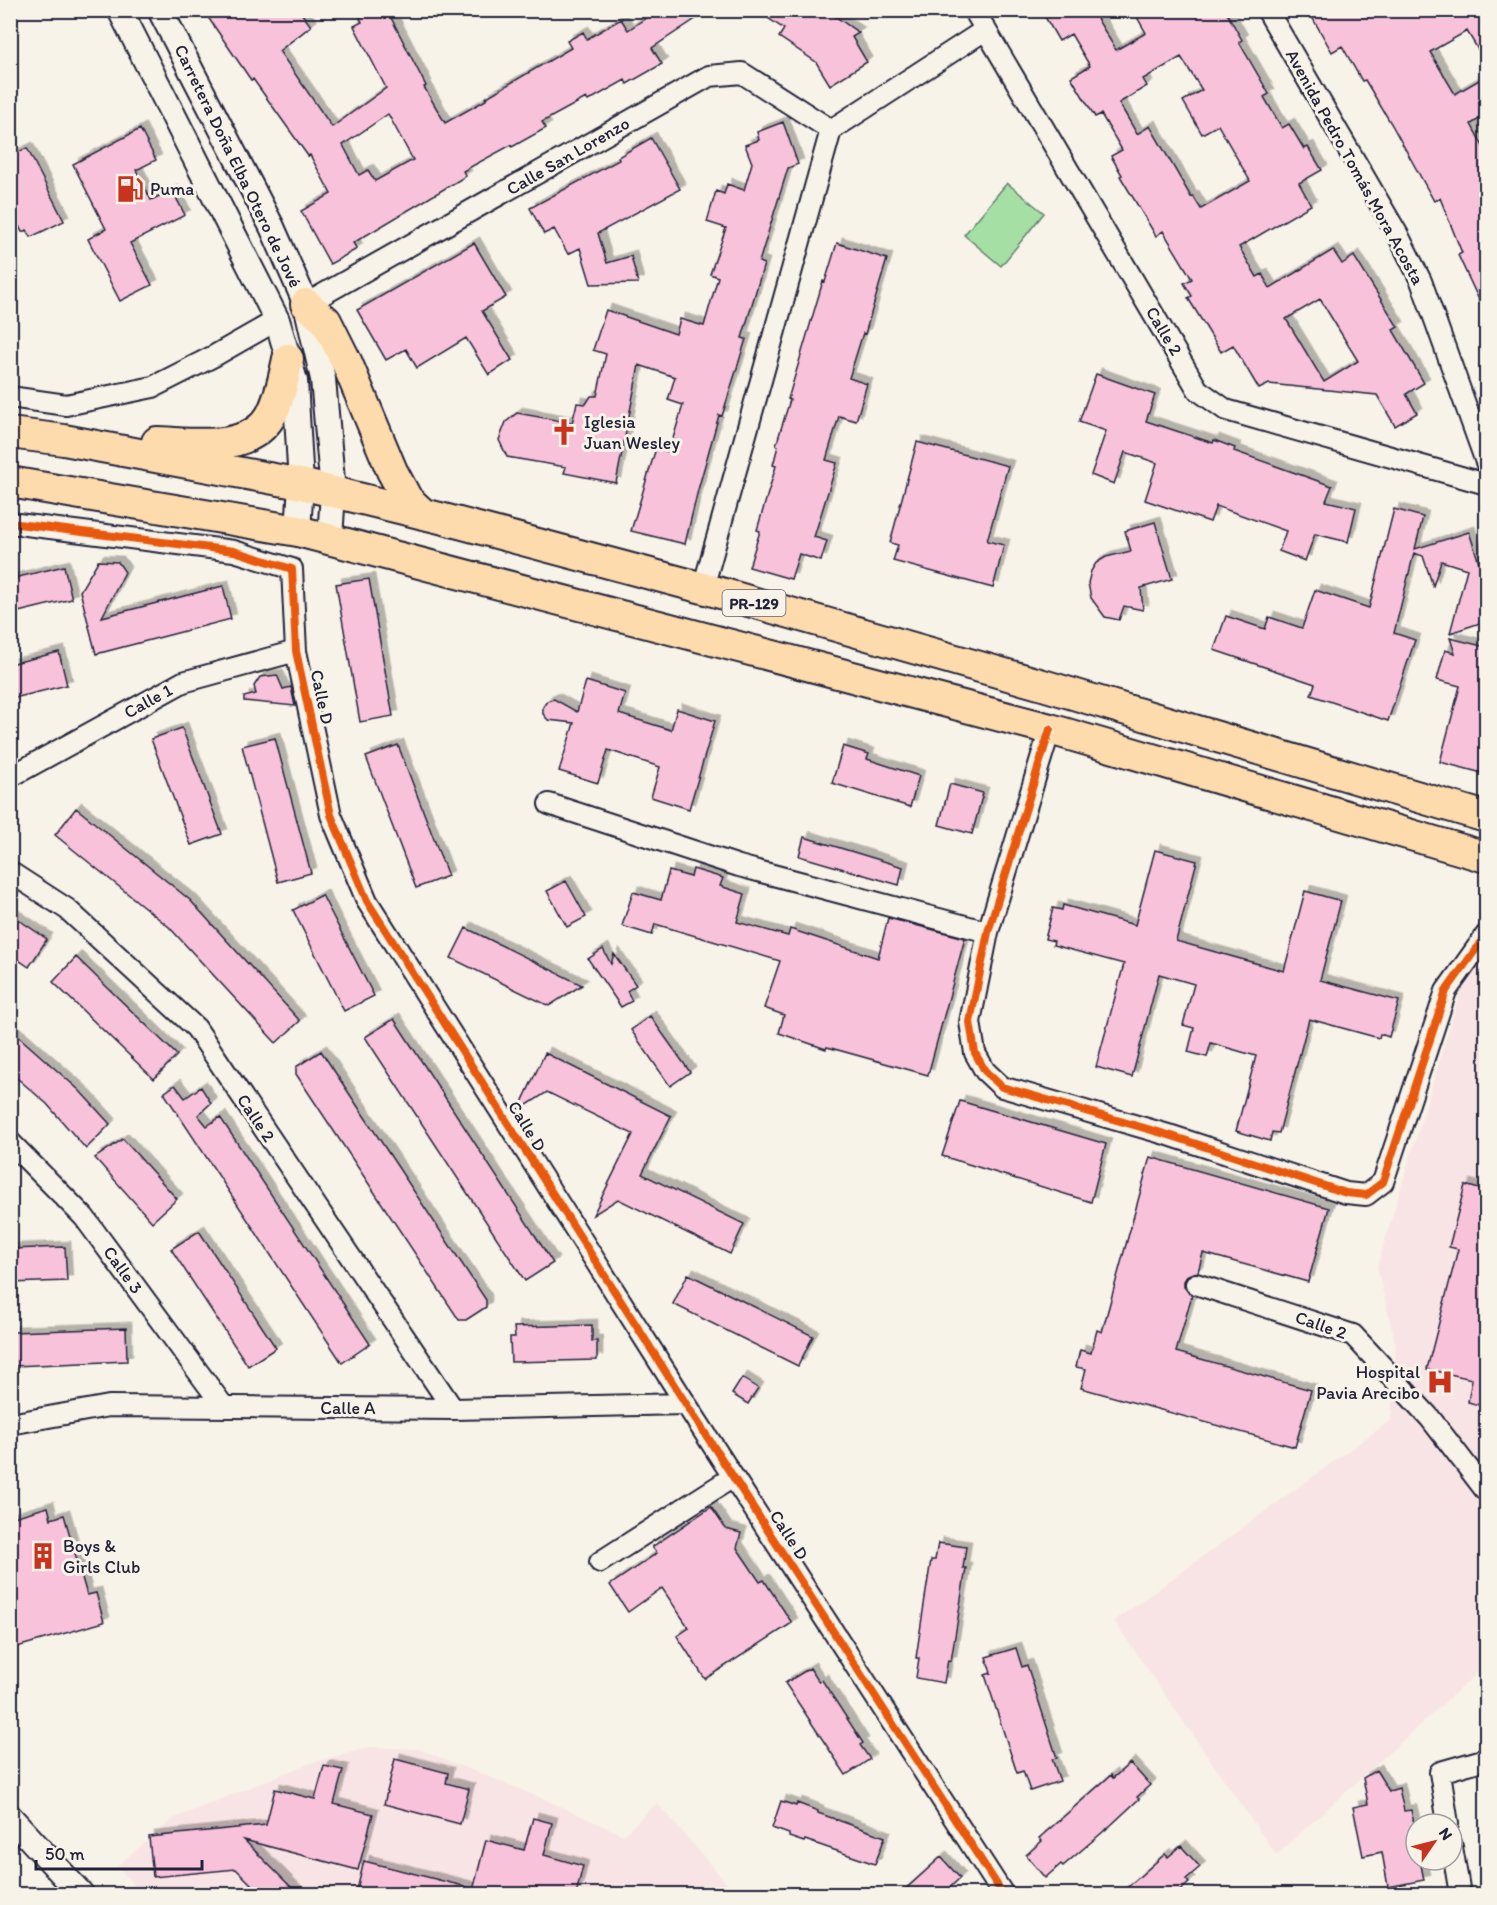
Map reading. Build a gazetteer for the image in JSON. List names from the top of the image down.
{
  "streets": {
    "main road": ["PR-129"],
    "street": [
      "Calle San Lorenzo",
      "Carretera Doña Elba Otero de Jové",
      "Avenida Pedro Tomás Mora Acosta",
      "Calle 2",
      "Calle D",
      "Calle 1",
      "Calle 3",
      "Calle A"
    ]
  },
  "crossings": [
    ["Calle San Lorenzo", "Carretera Doña Elba Otero de Jové"],
    ["Carretera Doña Elba Otero de Jové", "PR-129"],
    ["Calle 2", "Calle A"],
    ["Calle D", "Calle 1"],
    ["Calle D", "Calle A"],
    ["Calle 3", "Calle A"]
  ],
  "places": {
    "fuel station": ["Puma"],
    "church": ["Iglesia Juan Wesley"],
    "hospital": ["Hospital Pavia Arecibo"],
    "building": ["Boys & Girls Club"]
  },
  "scale_bar": "50 m",
  "north": "top right"
}
